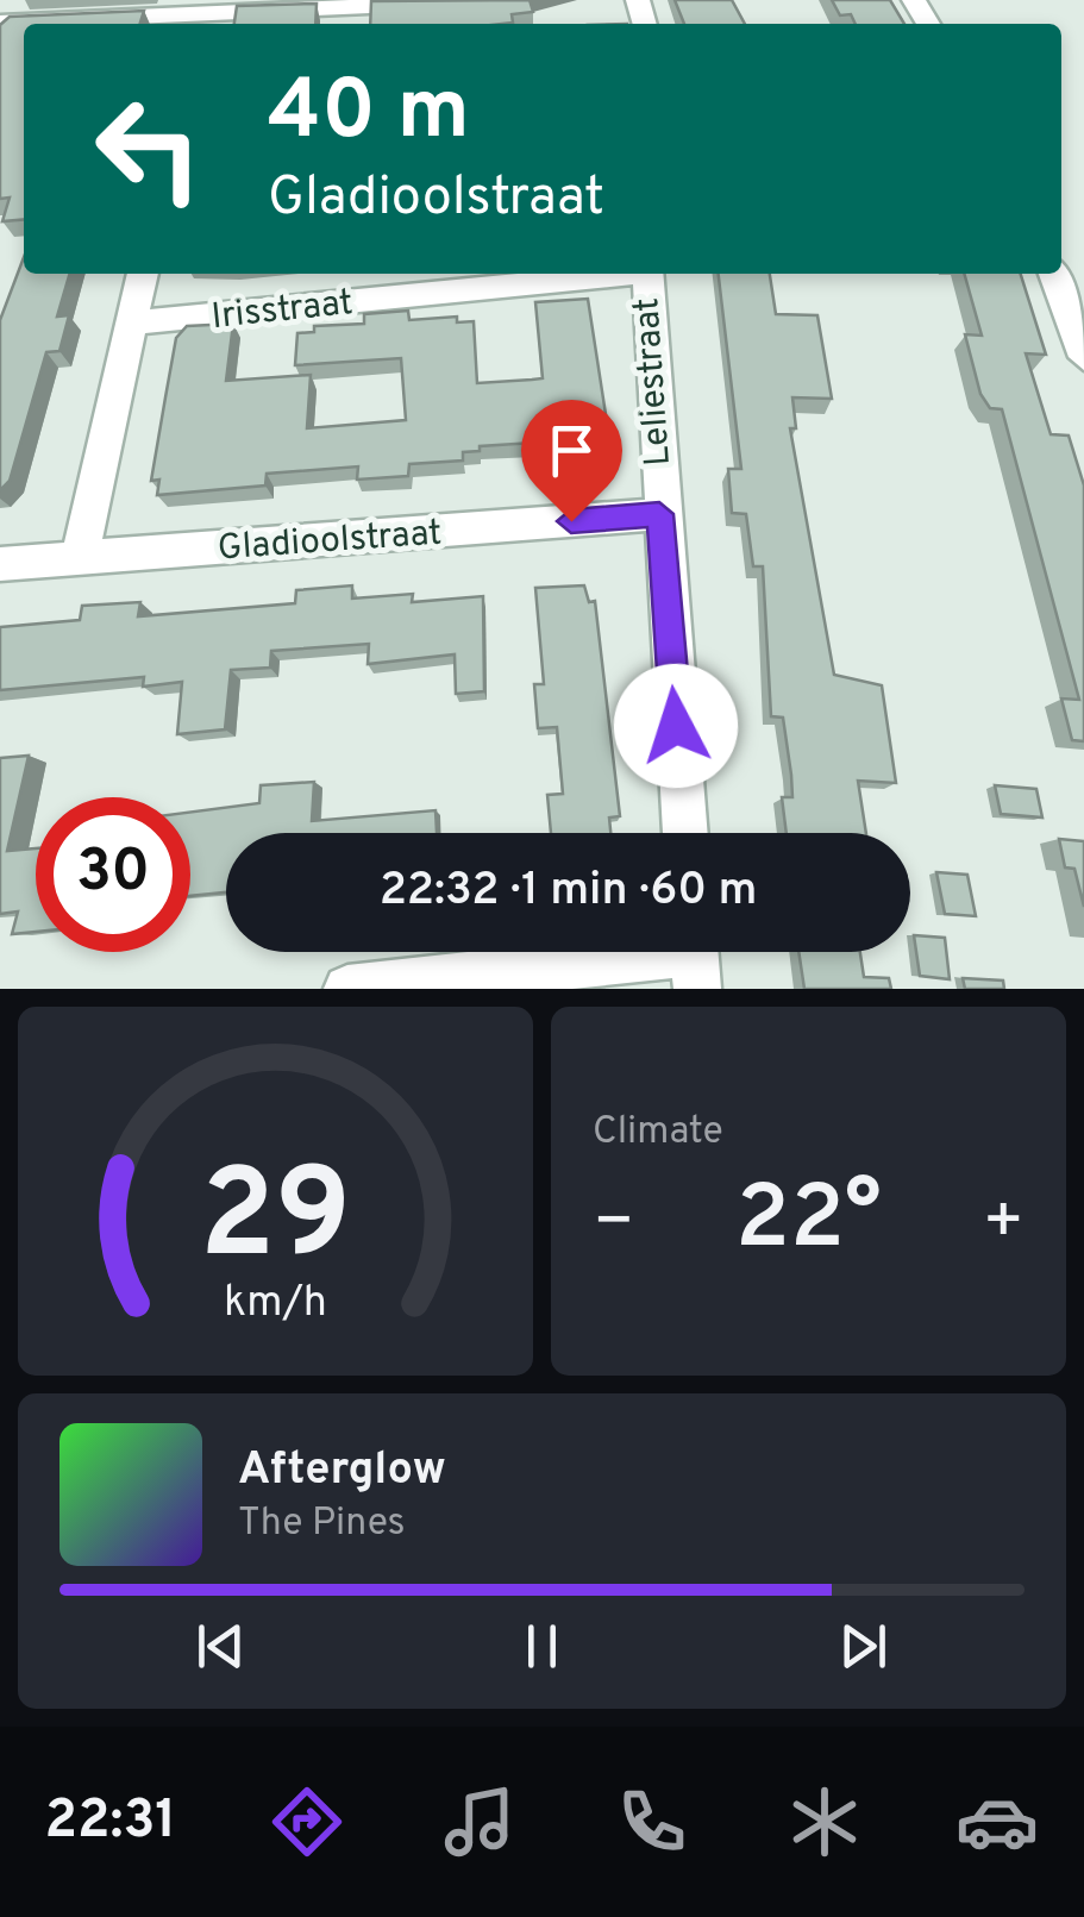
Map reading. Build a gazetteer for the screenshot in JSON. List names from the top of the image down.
{
  "streets": {
    "street": ["Irisstraat", "Leliestraat", "Gladioolstraat"]
  },
  "crossings": [
    ["Leliestraat", "Gladioolstraat"]
  ],
  "page": {
    "turn": ["40 m", "Gladioolstraat"],
    "limit": "30",
    "trip": "22:32 · 1 min · 60 m",
    "tile": "Climate",
    "heat": ["−", "22°", "+"],
    "song": ["Afterglow", "The Pines"],
    "tabs": "22:31",
    "gauge": ["29", "km/h"]
  }
}
